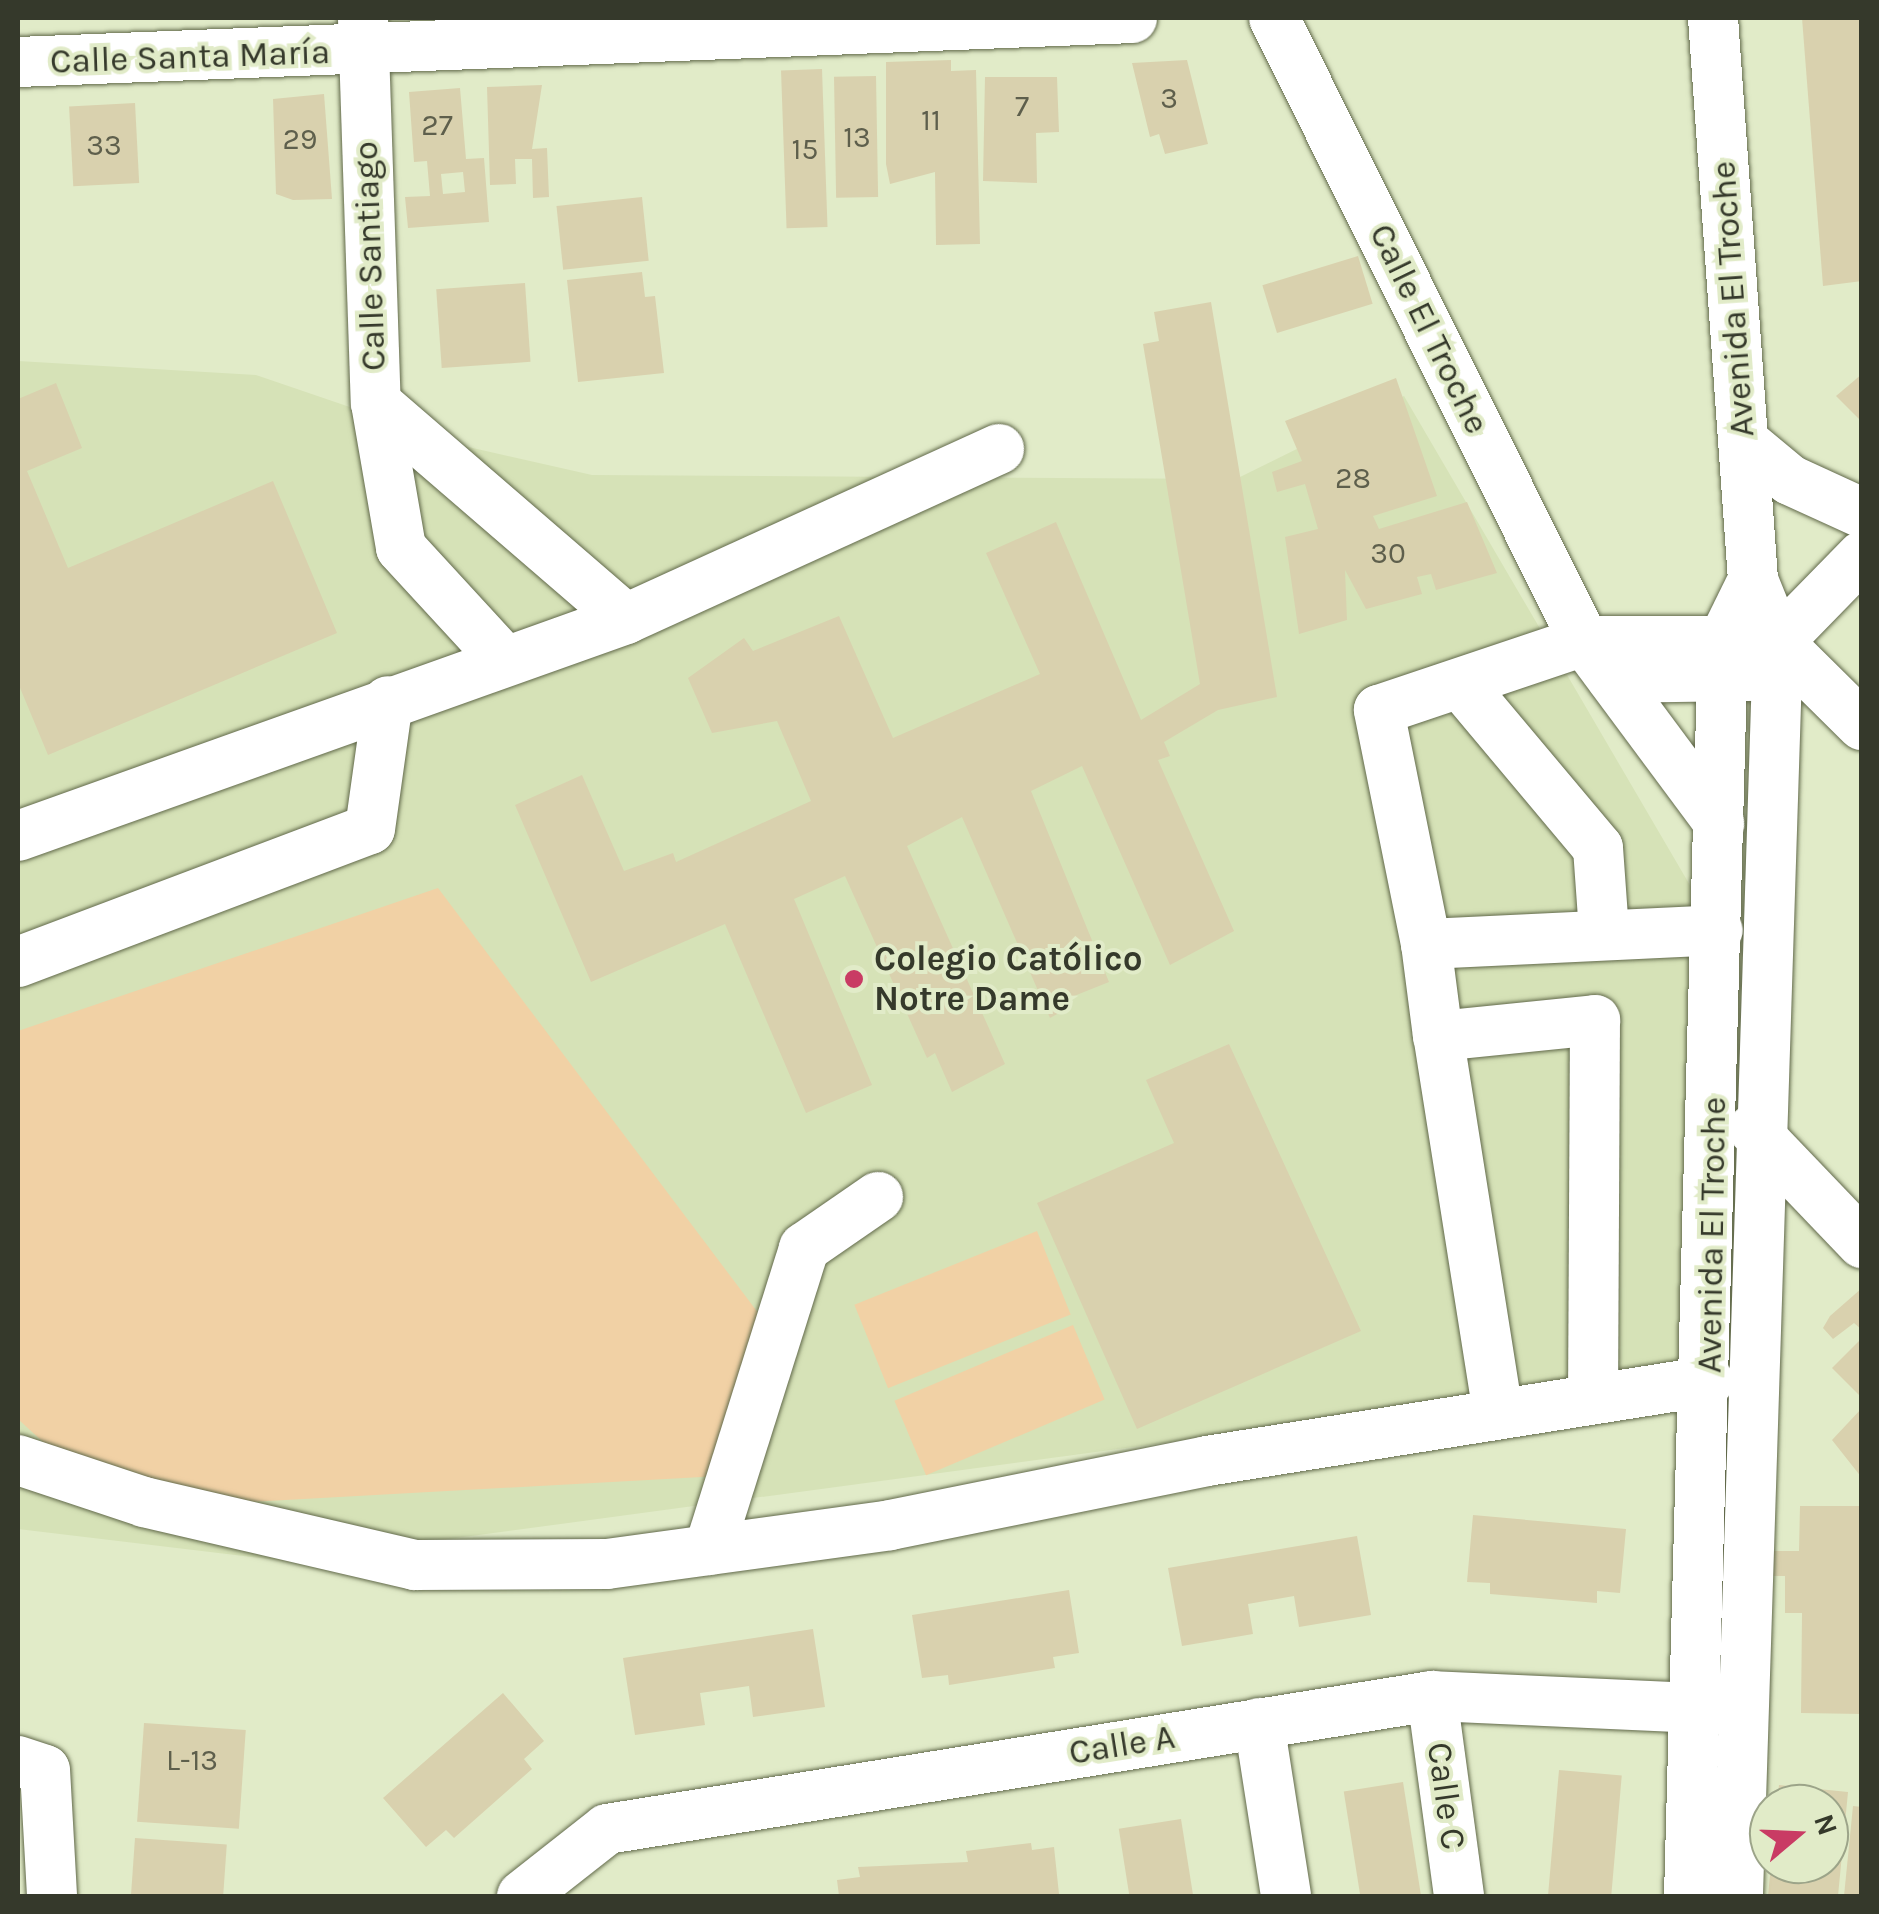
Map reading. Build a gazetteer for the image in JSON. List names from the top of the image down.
{
  "streets": {
    "street": [
      "Calle Santa María",
      "Calle Santiago",
      "Avenida El Troche",
      "Calle El Troche",
      "Calle A",
      "Calle C"
    ]
  },
  "crossings": [
    ["Calle Santa María", "Calle Santiago"],
    ["Avenida El Troche", "Calle El Troche"],
    ["Avenida El Troche", "Calle A"],
    ["Calle A", "Calle C"]
  ],
  "places": ["Colegio Católico Notre Dame"],
  "house_numbers": [
    "3",
    "7",
    "11",
    "27",
    "13",
    "29",
    "33",
    "15",
    "28",
    "30",
    "L-13"
  ],
  "north": "right"
}
